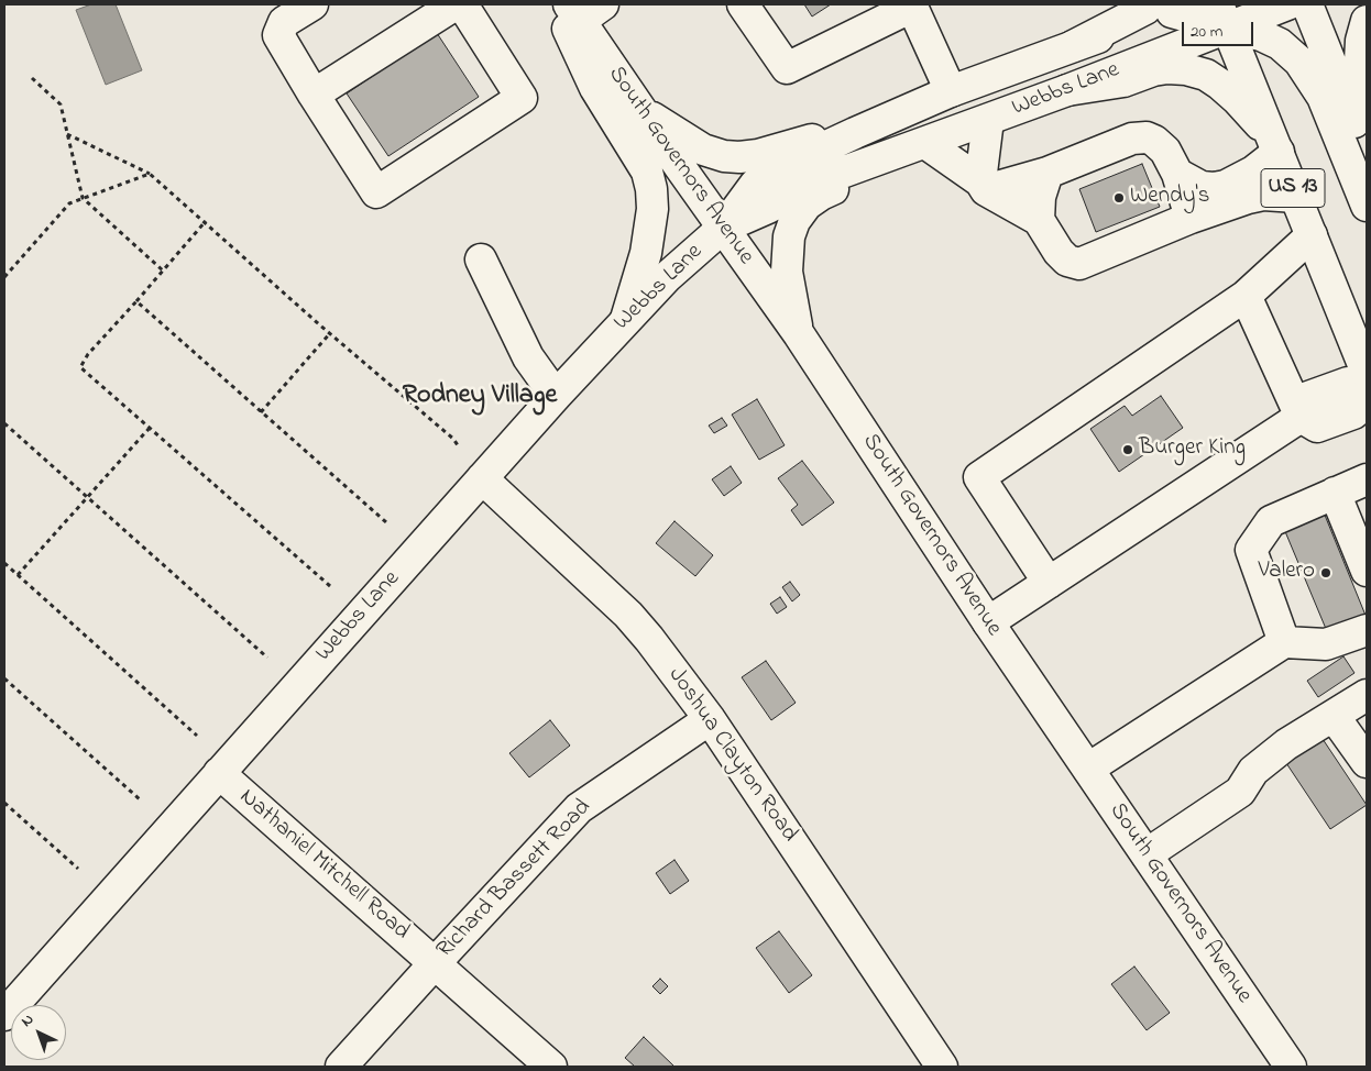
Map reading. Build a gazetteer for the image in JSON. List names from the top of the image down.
{
  "streets": {
    "main road": [
      "Webbs Lane",
      "South Governors Avenue",
      "US 13",
      "Joshua Clayton Road",
      "Nathaniel Mitchell Road",
      "Richard Bassett Road"
    ]
  },
  "crossings": [
    ["Webbs Lane", "South Governors Avenue"],
    ["Webbs Lane", "US 13"],
    ["Webbs Lane", "Joshua Clayton Road"],
    ["Webbs Lane", "Nathaniel Mitchell Road"],
    ["Joshua Clayton Road", "Richard Bassett Road"],
    ["Nathaniel Mitchell Road", "Richard Bassett Road"]
  ],
  "districts": ["Rodney Village"],
  "places": ["Wendy's", "Burger King", "Valero"],
  "scale_bar": "20 m",
  "north": "top left"
}
